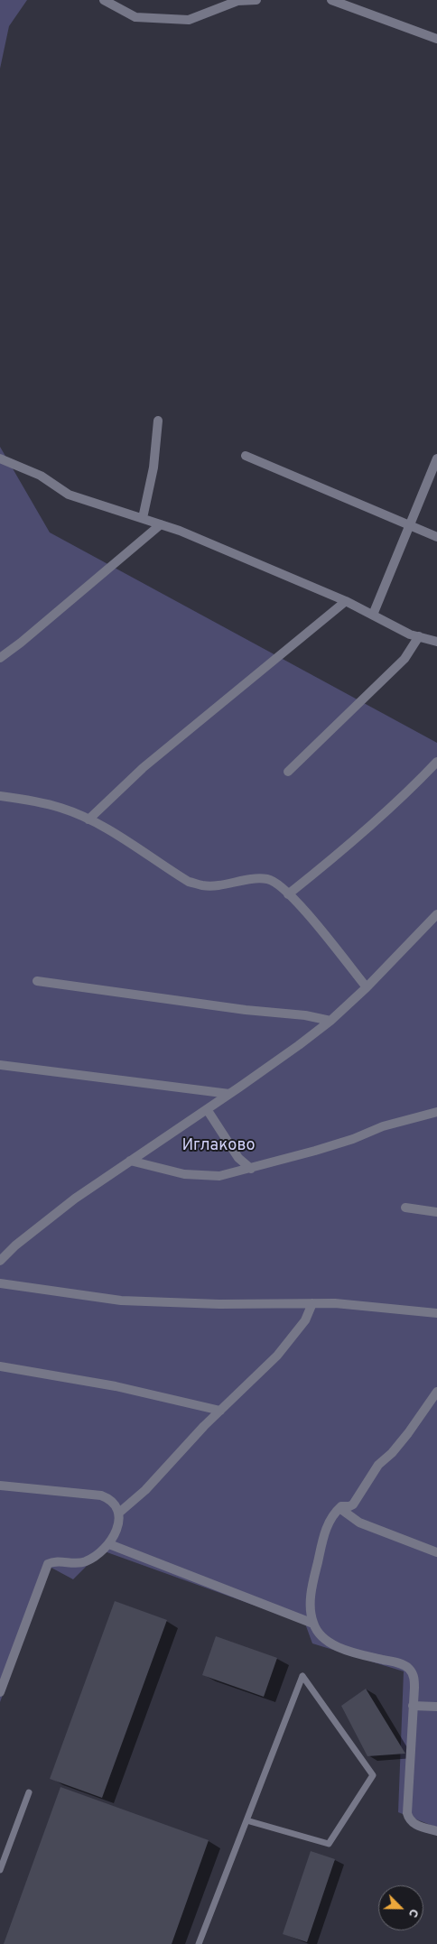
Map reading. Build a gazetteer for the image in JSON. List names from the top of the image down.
{
  "parks": ["Иглаково"],
  "north": "bottom right"
}
